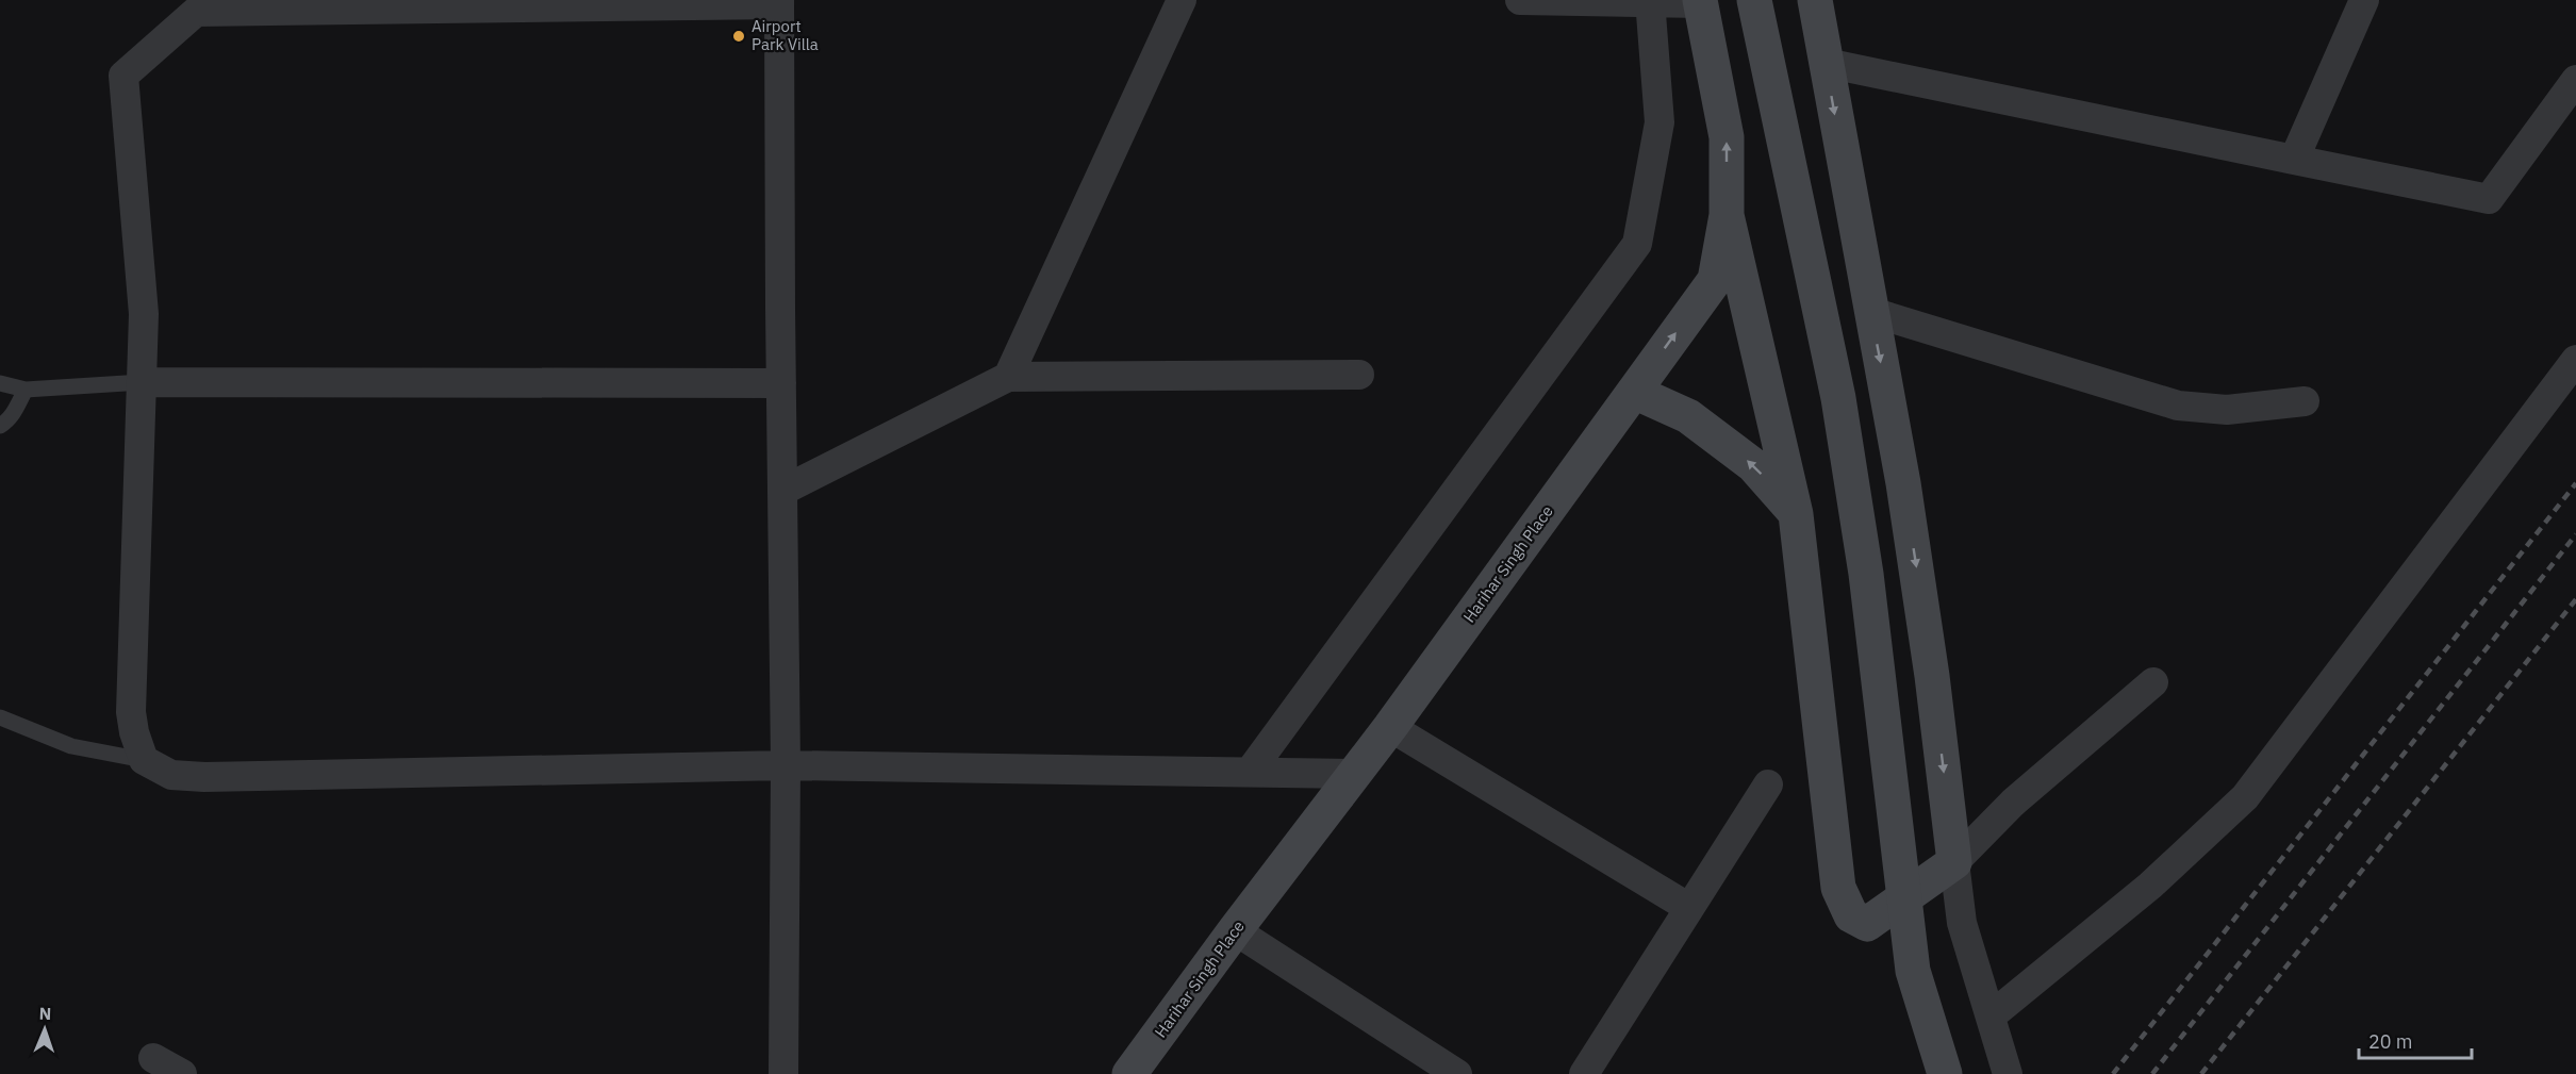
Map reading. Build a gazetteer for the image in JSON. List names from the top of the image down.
{
  "streets": {
    "street": ["Harihar Singh Place"]
  },
  "places": ["Airport Park Villa"],
  "scale_bar": "20 m",
  "north": "top"
}
